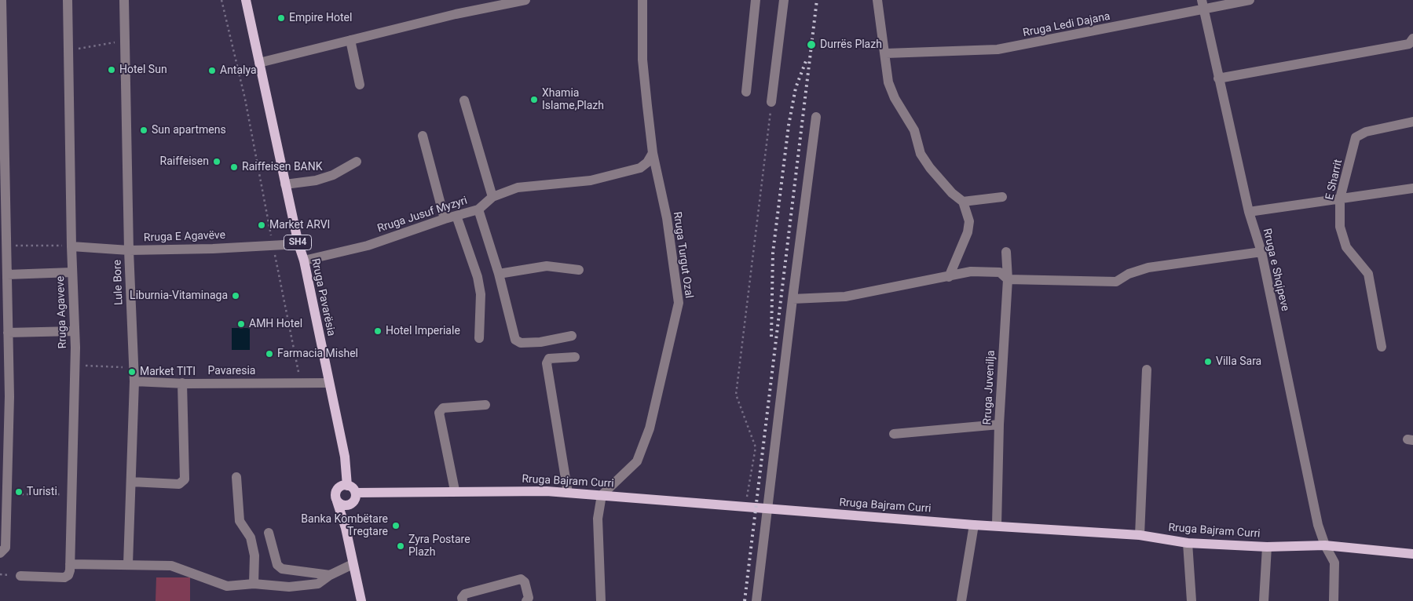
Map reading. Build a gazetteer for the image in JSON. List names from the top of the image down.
{
  "streets": {
    "main road": ["SH4", "Rruga Pavarësia", "Rruga Bajram Curri"],
    "street": [
      "Rruga Ledi Dajana",
      "E Sharrit",
      "Rruga Jusuf Myzyri",
      "Rruga E Agavëve",
      "Rruga Turgut Ozal",
      "Rruga e Shqipeve",
      "Lule Bore",
      "Rruga Agaveve",
      "Pavaresia",
      "Rruga Juvenilja"
    ]
  },
  "crossings": [
    ["Rruga Ledi Dajana", "Rruga e Shqipeve"],
    ["Rruga Jusuf Myzyri", "Rruga Turgut Ozal"],
    ["Rruga Jusuf Myzyri", "Rruga Pavarësia"],
    ["Rruga E Agavëve", "Lule Bore"],
    ["Rruga E Agavëve", "Rruga Pavarësia"],
    ["Rruga E Agavëve", "Rruga Agaveve"],
    ["Rruga Turgut Ozal", "Rruga Bajram Curri"],
    ["Rruga e Shqipeve", "Rruga Bajram Curri"],
    ["Lule Bore", "Pavaresia"],
    ["Rruga Pavarësia", "Pavaresia"],
    ["Rruga Pavarësia", "Rruga Bajram Curri"],
    ["Rruga Juvenilja", "Rruga Bajram Curri"]
  ],
  "places": [
    "Empire Hotel",
    "Durrës Plazh",
    "Hotel Sun",
    "Antalya",
    "Xhamia Islame,Plazh",
    "Sun apartmens",
    "Raiffeisen",
    "Raiffeisen BANK",
    "Market ARVI",
    "Liburnia-Vitaminaga",
    "AMH Hotel",
    "Hotel Imperiale",
    "Farmacia Mishel",
    "Villa Sara",
    "Market TITI",
    "Turisti",
    "Banka Kombëtare Tregtare",
    "Zyra Postare Plazh"
  ]
}
